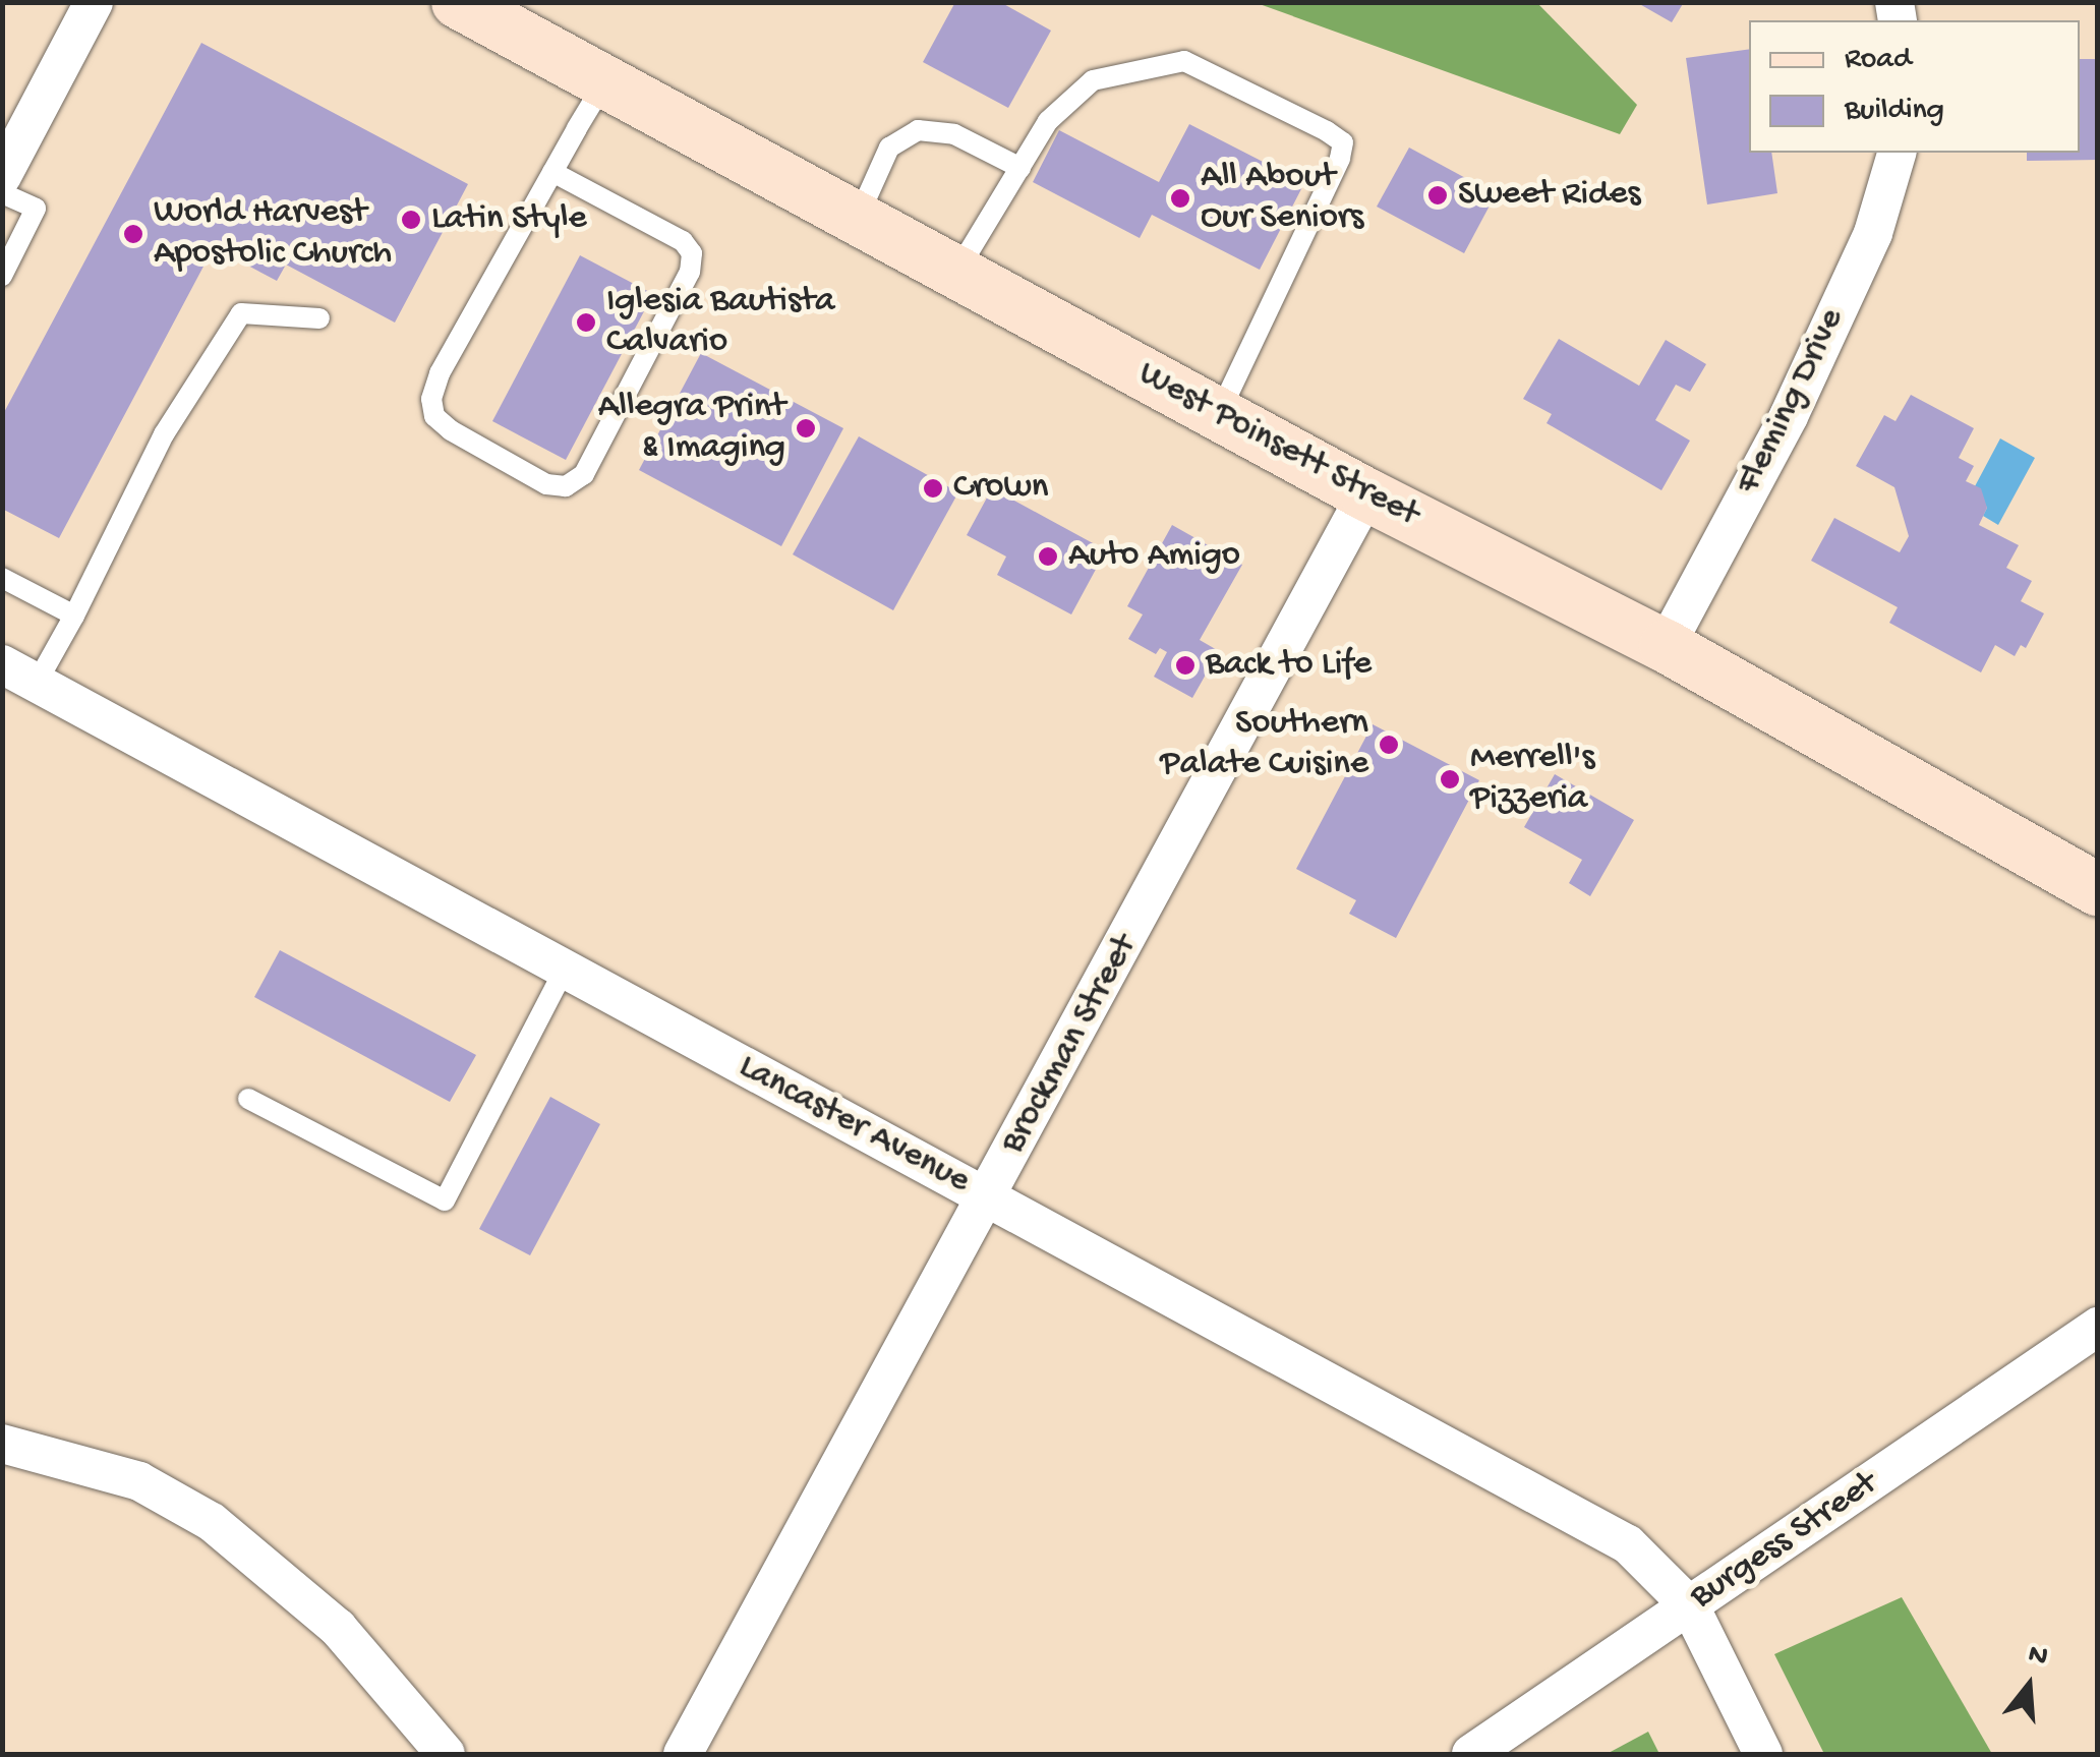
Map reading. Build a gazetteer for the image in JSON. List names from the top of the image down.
{
  "streets": {
    "main road": ["West Poinsett Street"],
    "street": [
      "Fleming Drive",
      "Brockman Street",
      "Lancaster Avenue",
      "Burgess Street"
    ]
  },
  "crossings": [
    ["Fleming Drive", "West Poinsett Street"],
    ["West Poinsett Street", "Brockman Street"],
    ["Brockman Street", "Lancaster Avenue"],
    ["Lancaster Avenue", "Burgess Street"]
  ],
  "places": [
    "Sweet Rides",
    "All About Our Seniors",
    "Latin Style",
    "World Harvest Apostolic Church",
    "Iglesia Bautista Calvario",
    "Allegra Print & Imaging",
    "Crown",
    "Auto Amigo",
    "Back to Life",
    "Southern Palate Cuisine",
    "Merrell's Pizzeria"
  ],
  "legend": ["Road", "Building"],
  "north": "top"
}
